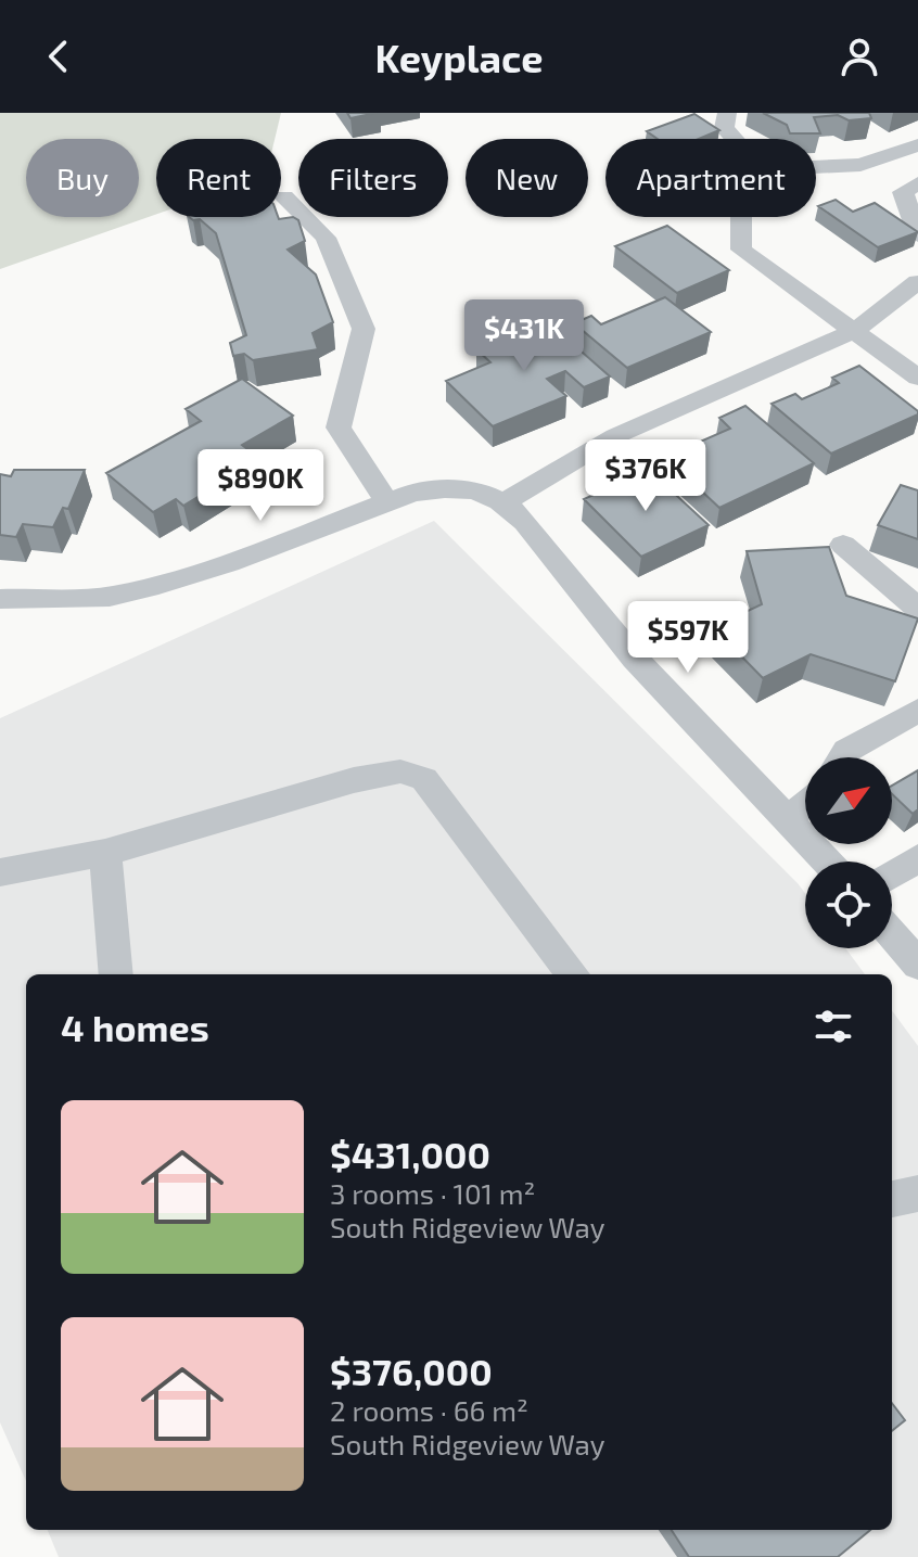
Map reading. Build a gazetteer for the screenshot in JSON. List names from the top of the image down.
{
  "north": "top right",
  "page": {
    "header": "Keyplace",
    "chip": [
      "Buy",
      "Rent",
      "Filters",
      "New",
      "Apartment"
    ],
    "price": [
      "$431K",
      "$376K",
      "$890K",
      "$597K"
    ],
    "heading": "4 homes",
    "list": [
      {
        "name": "$431,000",
        "note": "3 rooms · 101 m² · South Ridgeview Way"
      },
      {
        "name": "$376,000",
        "note": "2 rooms · 66 m² · South Ridgeview Way"
      }
    ]
  }
}
